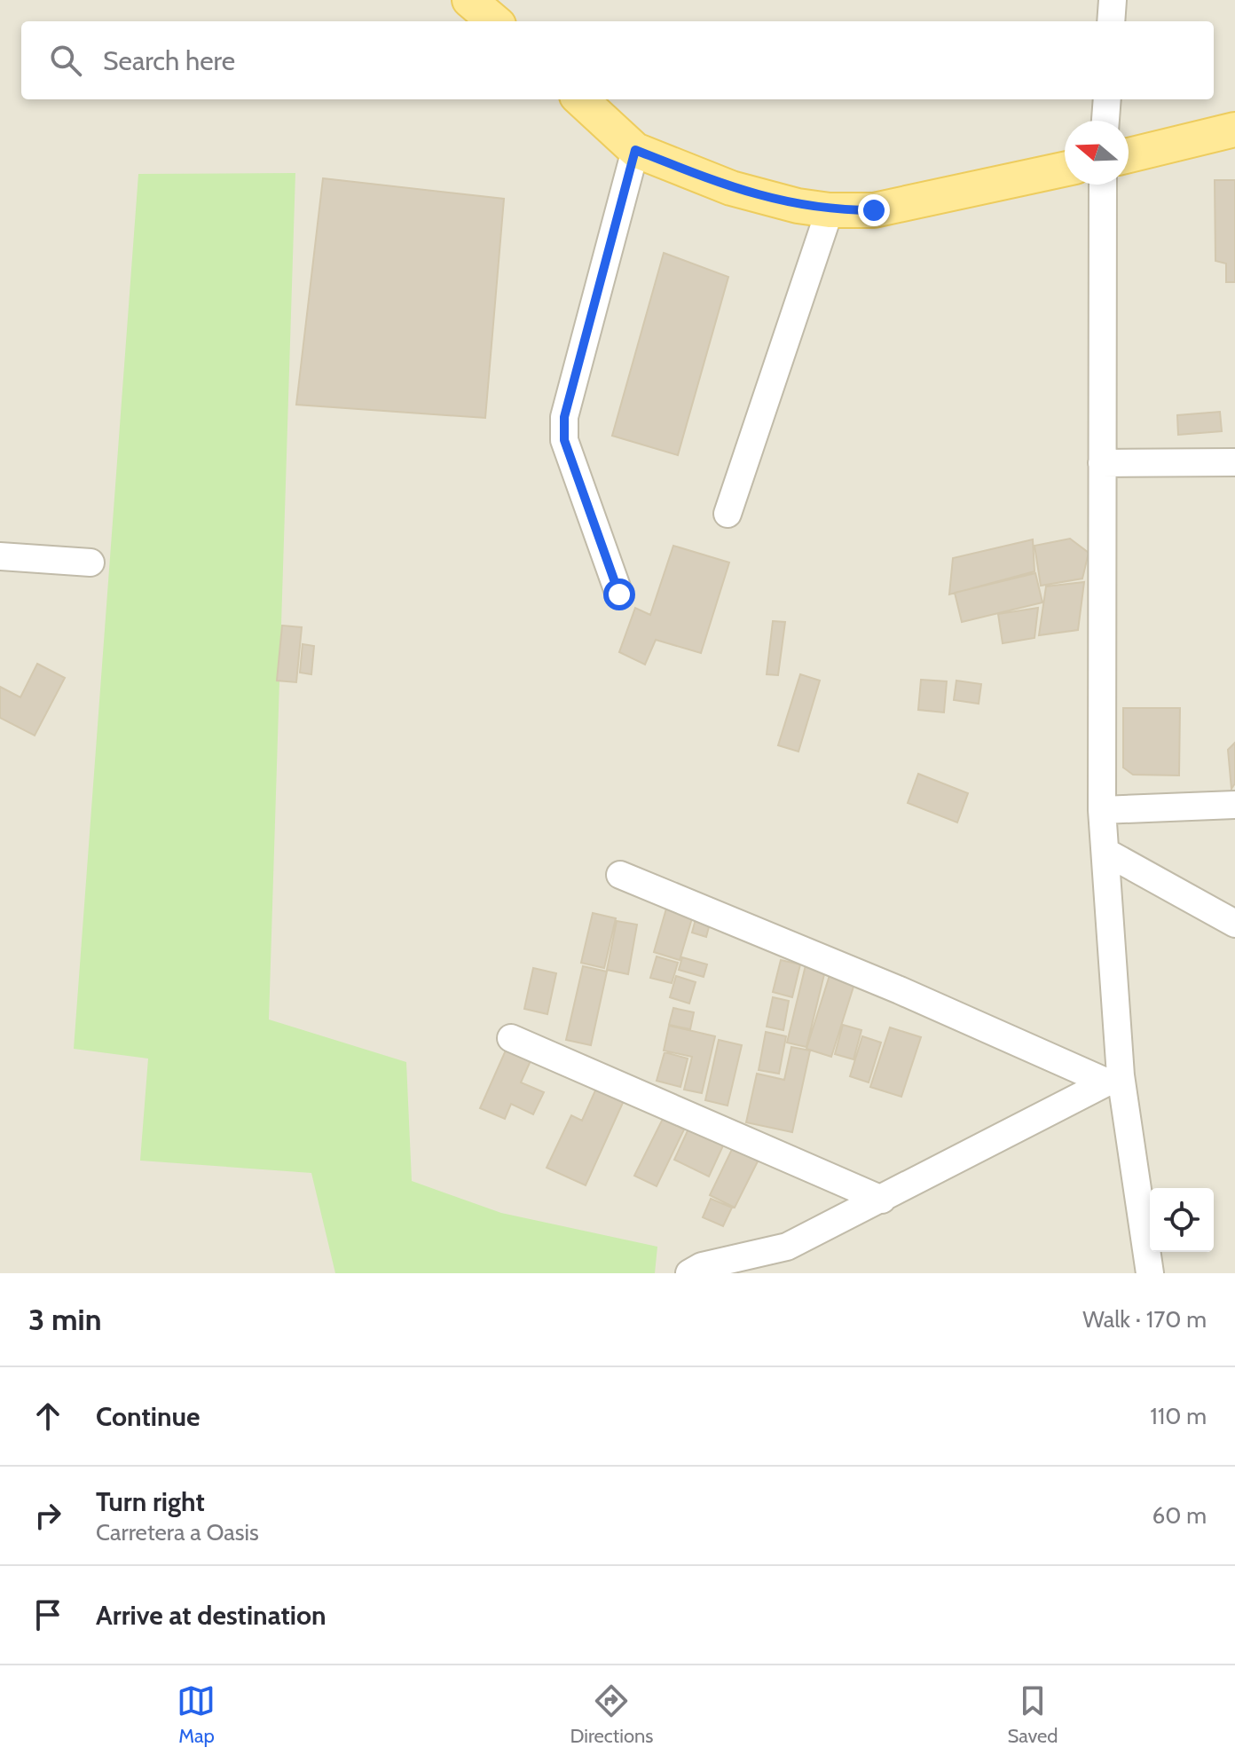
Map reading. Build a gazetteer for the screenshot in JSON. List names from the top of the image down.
{
  "north": "left",
  "page": {
    "search": "Search here",
    "heading": ["3 min", "Walk · 170 m"],
    "list": [
      ["Continue", "110 m"],
      ["Turn right", "Carretera a Oasis", "60 m"],
      "Arrive at destination"
    ],
    "nav": ["Map", "Directions", "Saved"]
  }
}
